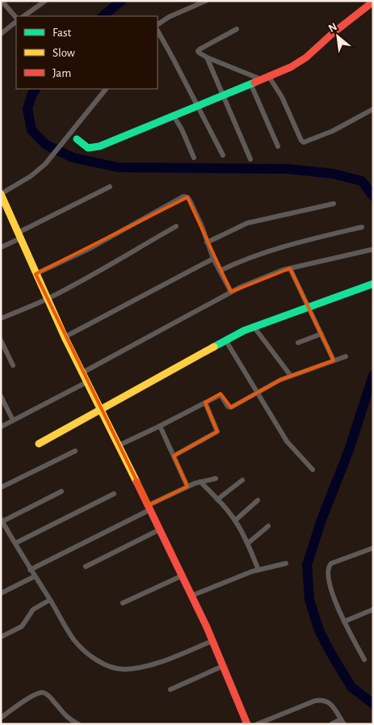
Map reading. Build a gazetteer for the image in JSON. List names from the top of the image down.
{
  "legend": ["Fast", "Slow", "Jam"],
  "north": "top left"
}
